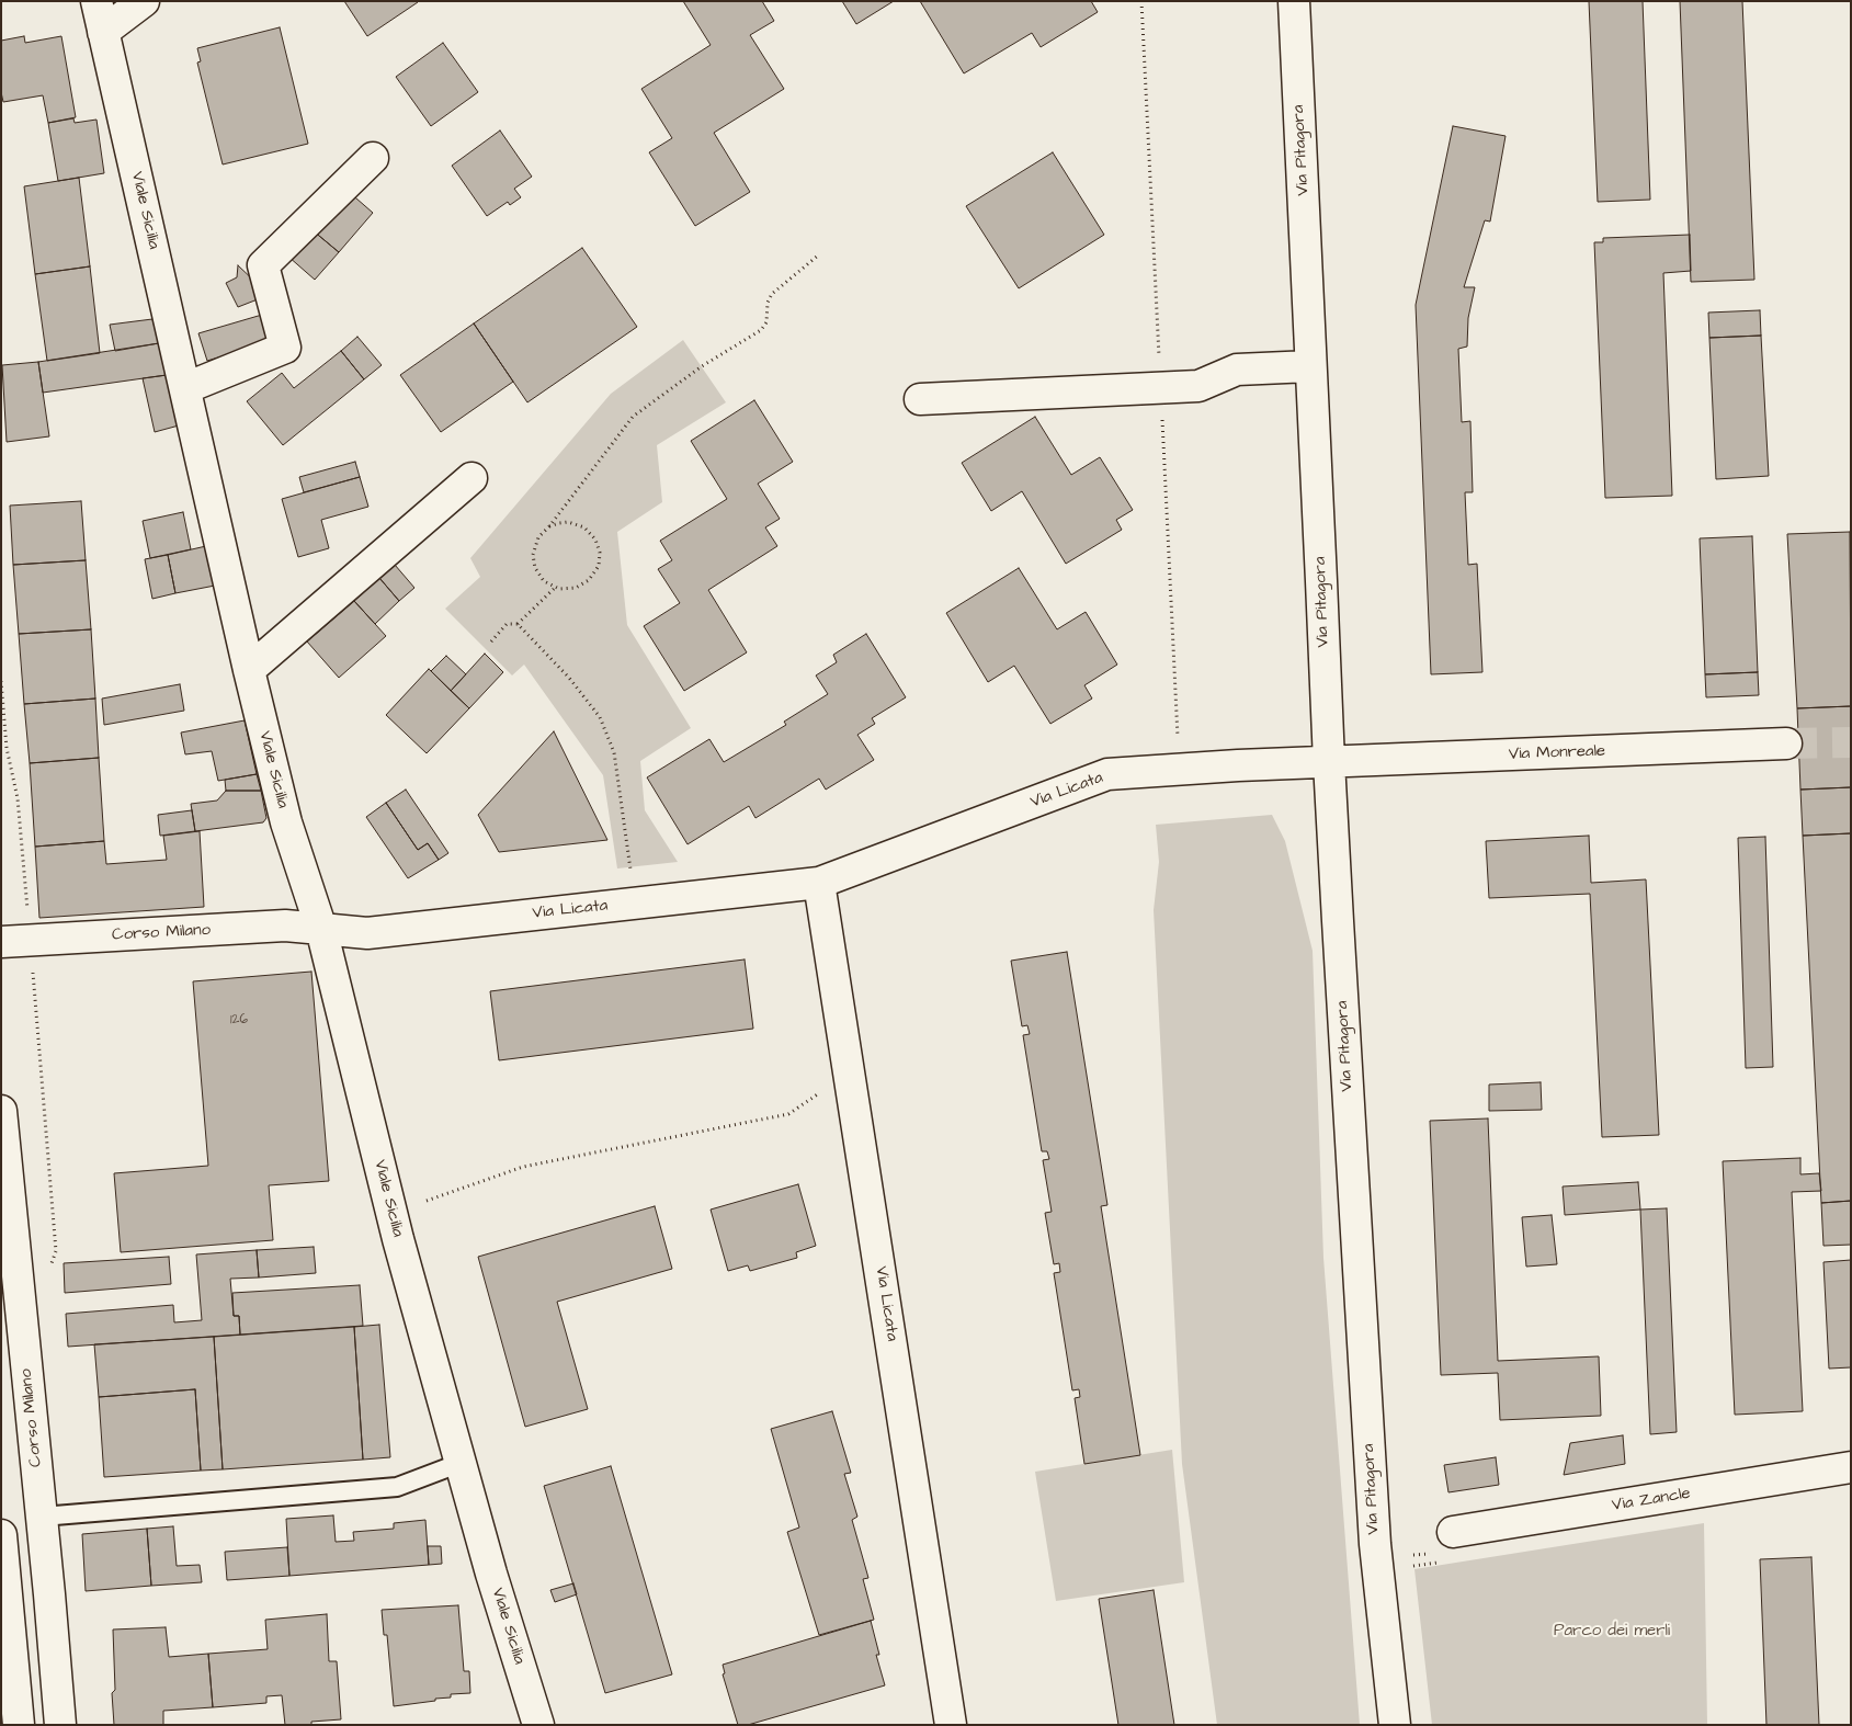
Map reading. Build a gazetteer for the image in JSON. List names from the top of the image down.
{
  "streets": {
    "street": [
      "Via Pitagora",
      "Viale Sicilia",
      "Via Monreale",
      "Via Licata",
      "Corso Milano",
      "Via Zancle"
    ]
  },
  "crossings": [
    ["Via Pitagora", "Via Monreale"],
    ["Via Pitagora", "Via Licata"],
    ["Viale Sicilia", "Via Licata"],
    ["Viale Sicilia", "Corso Milano"],
    ["Via Monreale", "Via Licata"],
    ["Via Licata", "Corso Milano"]
  ],
  "parks": ["Parco dei merli"],
  "house_numbers": ["126"]
}
